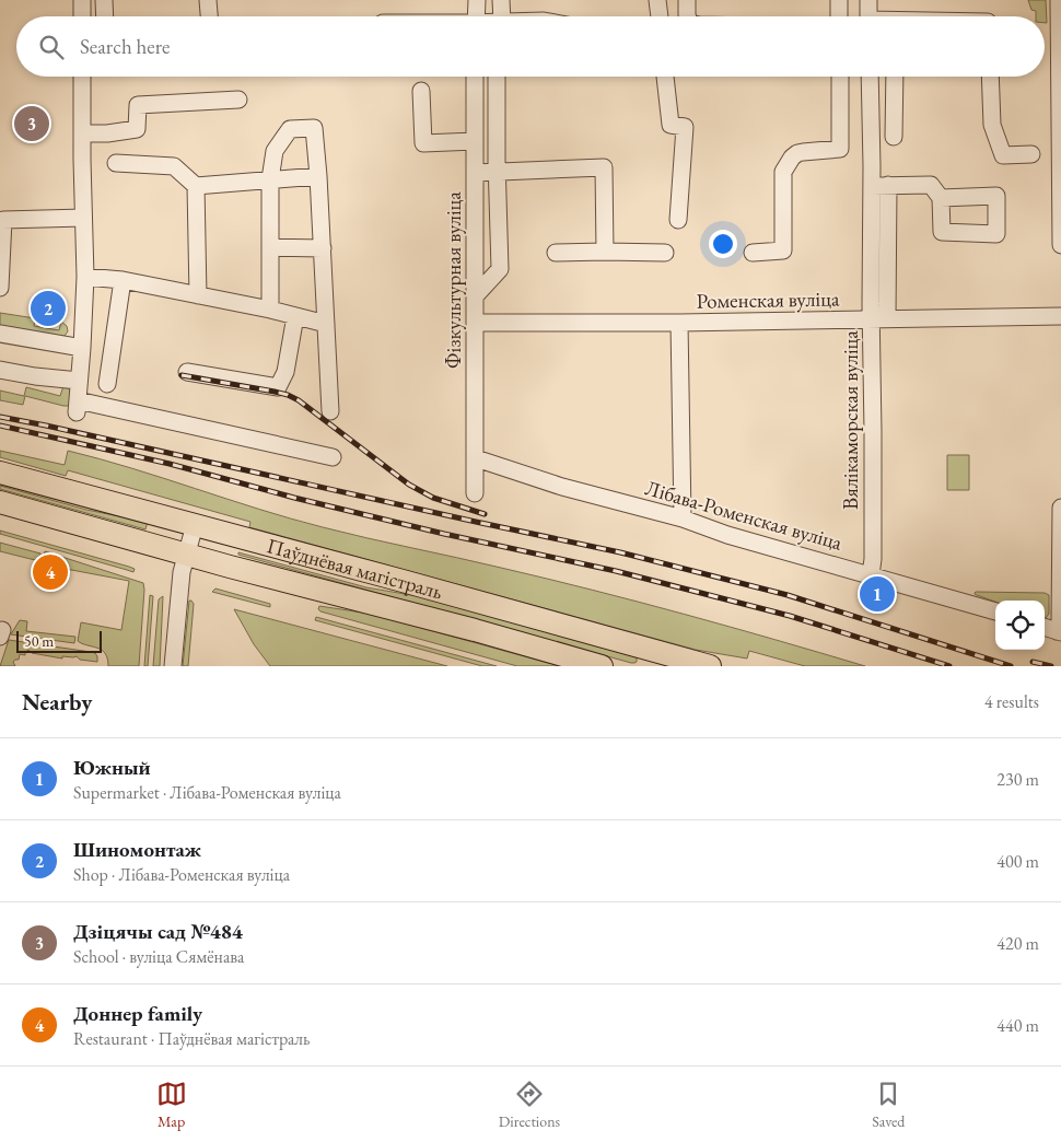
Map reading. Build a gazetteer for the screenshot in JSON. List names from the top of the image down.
{
  "streets": {
    "main road": ["Паўднёвая магістраль"],
    "street": [
      "Фізкультурная вуліца",
      "Роменская вуліца",
      "Вялікаморская вуліца",
      "Лібава-Роменская вуліца"
    ]
  },
  "crossings": [
    ["Фізкультурная вуліца", "Роменская вуліца"],
    ["Фізкультурная вуліца", "Лібава-Роменская вуліца"],
    ["Роменская вуліца", "Вялікаморская вуліца"],
    ["Вялікаморская вуліца", "Лібава-Роменская вуліца"]
  ],
  "scale_bar": "50 m",
  "page": {
    "search": "Search here",
    "pins": [
      "3",
      "2",
      "4",
      "1"
    ],
    "scale": "50 m",
    "heading": ["Nearby", "4 results"],
    "list": [
      {
        "mark": "1",
        "name": "Южный",
        "note": "Supermarket · Лібава-Роменская вуліца",
        "value": "230 m"
      },
      {
        "mark": "2",
        "name": "Шиномонтаж",
        "note": "Shop · Лібава-Роменская вуліца",
        "value": "400 m"
      },
      {
        "mark": "3",
        "name": "Дзіцячы сад №484",
        "note": "School · вуліца Сямёнава",
        "value": "420 m"
      },
      {
        "mark": "4",
        "name": "Доннер family",
        "note": "Restaurant · Паўднёвая магістраль",
        "value": "440 m"
      }
    ],
    "nav": ["Map", "Directions", "Saved"]
  }
}
